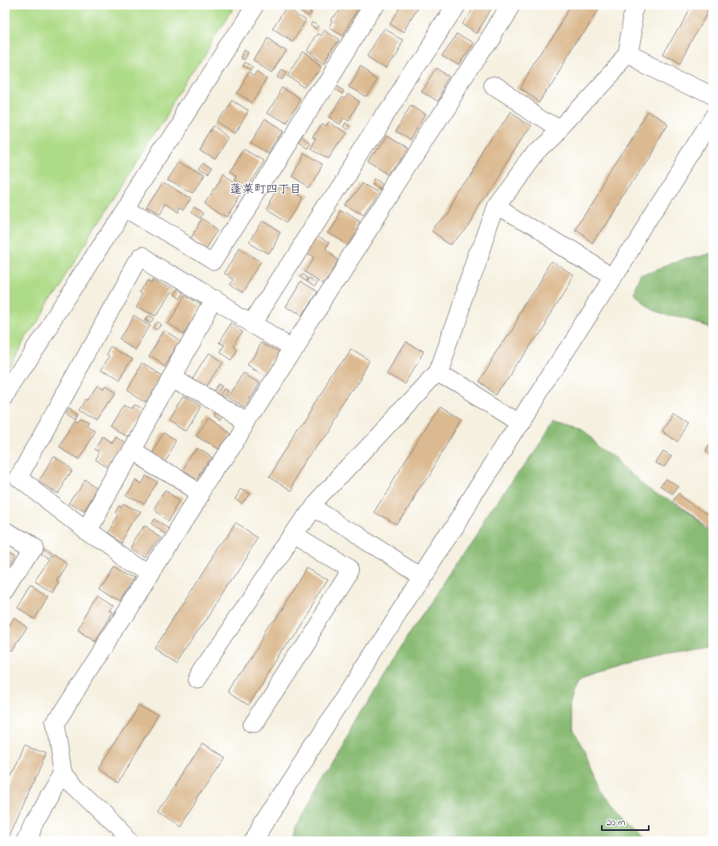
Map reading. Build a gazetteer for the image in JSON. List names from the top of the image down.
{
  "districts": ["蓬莱町四丁目"],
  "scale_bar": "20 m"
}
